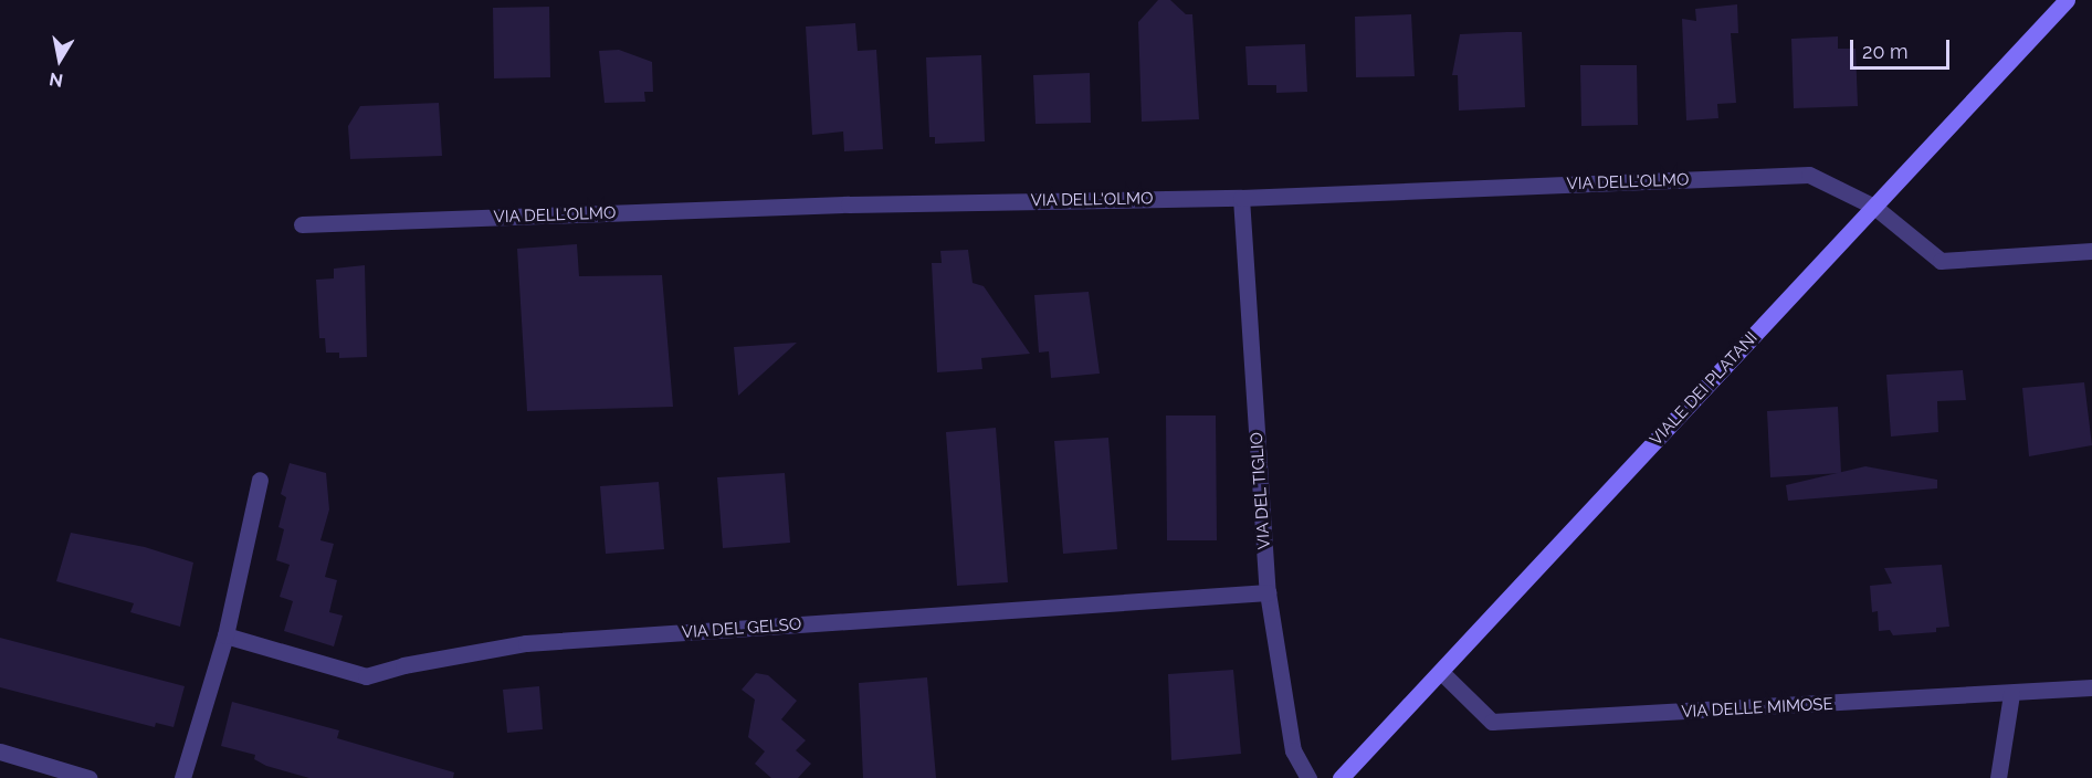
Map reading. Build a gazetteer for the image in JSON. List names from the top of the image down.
{
  "streets": {
    "main road": ["VIALE DEI PLATANI"],
    "street": [
      "VIA DELL'OLMO",
      "VIA DEL TIGLIO",
      "VIA DEL GELSO",
      "VIA DELLE MIMOSE"
    ]
  },
  "crossings": [
    ["VIA DELL'OLMO", "VIALE DEI PLATANI"],
    ["VIA DELL'OLMO", "VIA DEL TIGLIO"],
    ["VIALE DEI PLATANI", "VIA DELLE MIMOSE"],
    ["VIA DEL TIGLIO", "VIA DEL GELSO"]
  ],
  "scale_bar": "20 m",
  "north": "bottom"
}
